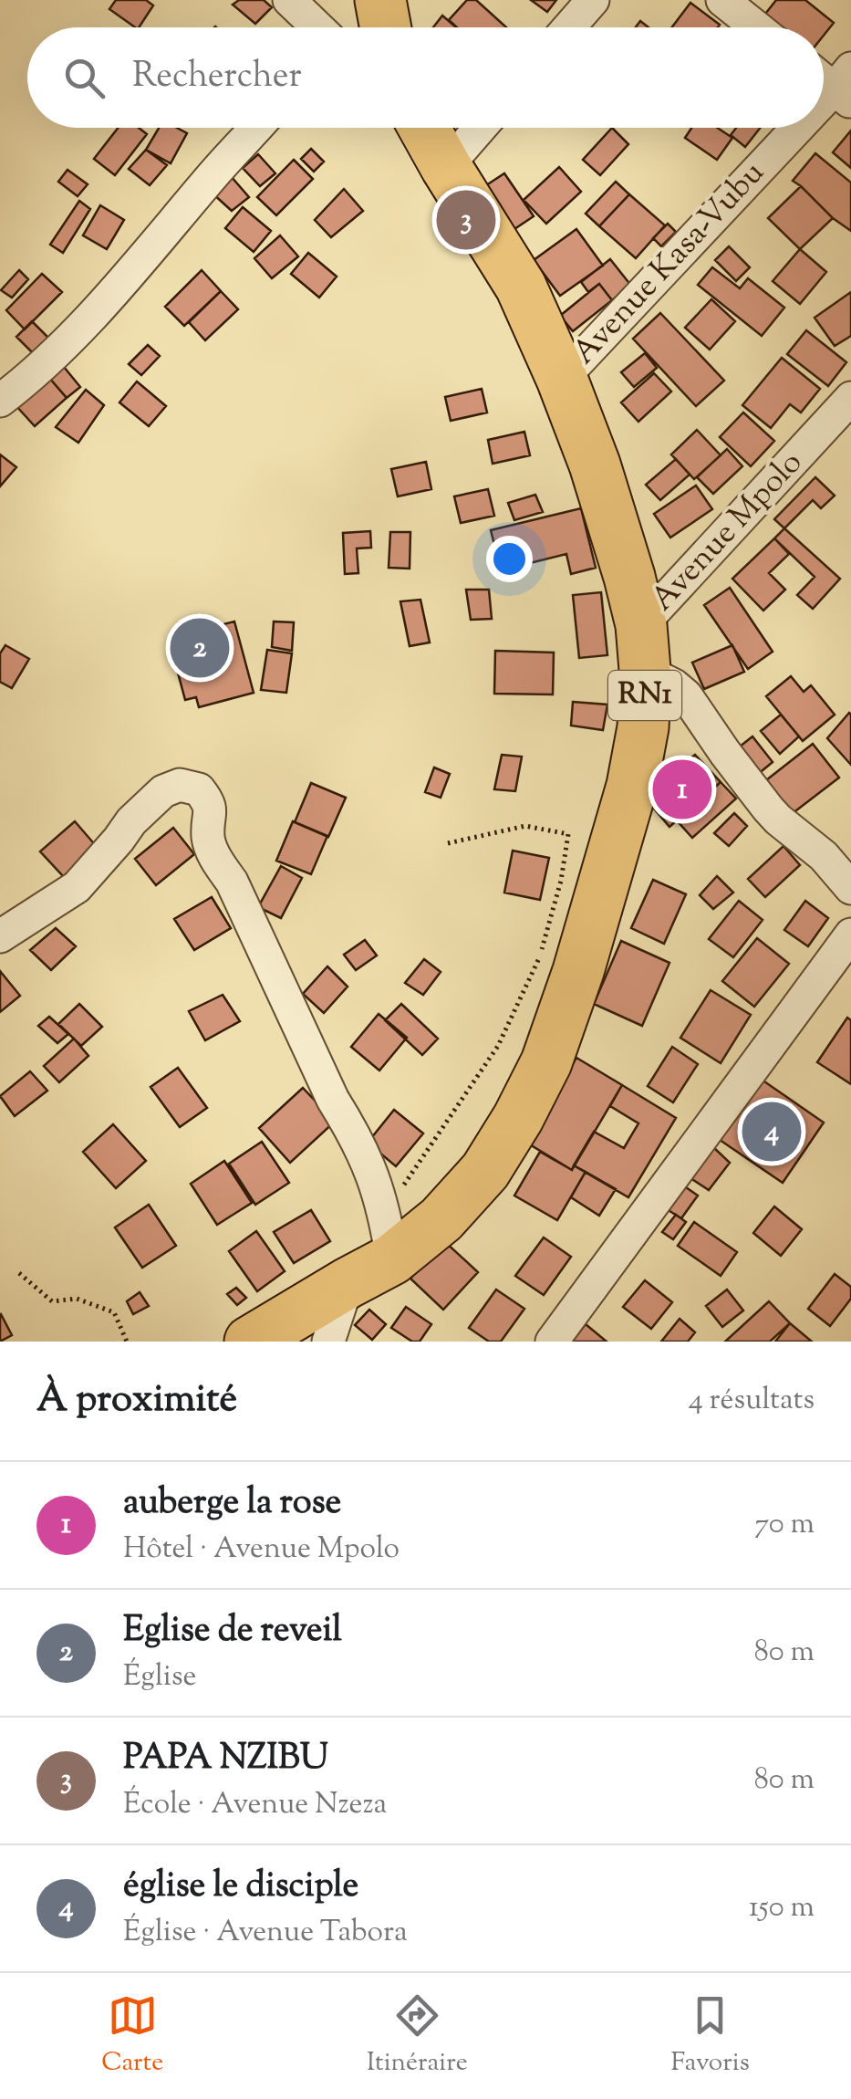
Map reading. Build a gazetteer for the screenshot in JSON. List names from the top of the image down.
{
  "streets": {
    "highway": ["RN1"],
    "street": ["Avenue Kasa-Vubu", "Avenue Mpolo"]
  },
  "crossings": [
    ["Avenue Kasa-Vubu", "RN1"],
    ["Avenue Mpolo", "RN1"]
  ],
  "page": {
    "search": "Rechercher",
    "pins": [
      "3",
      "2",
      "1",
      "4"
    ],
    "heading": ["À proximité", "4 résultats"],
    "list": [
      {
        "mark": "1",
        "name": "auberge la rose",
        "note": "Hôtel · Avenue Mpolo",
        "value": "70 m"
      },
      {
        "mark": "2",
        "name": "Eglise de reveil",
        "note": "Église",
        "value": "80 m"
      },
      {
        "mark": "3",
        "name": "PAPA NZIBU",
        "note": "École · Avenue Nzeza",
        "value": "80 m"
      },
      {
        "mark": "4",
        "name": "église le disciple",
        "note": "Église · Avenue Tabora",
        "value": "150 m"
      }
    ],
    "nav": ["Carte", "Itinéraire", "Favoris"]
  }
}
